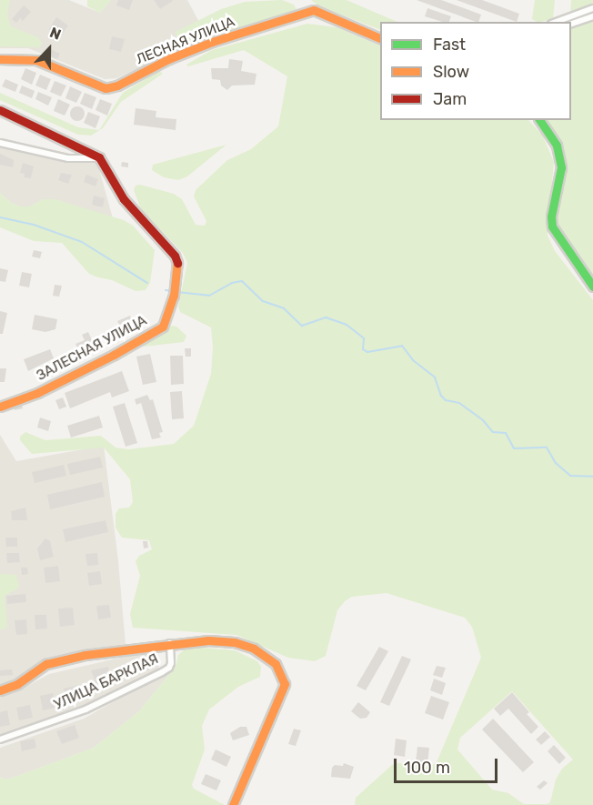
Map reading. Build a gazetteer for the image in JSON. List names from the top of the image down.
{
  "streets": {
    "street": ["ЛЕСНАЯ УЛИЦА", "ЗАЛЕСНАЯ УЛИЦА", "УЛИЦА БАРКЛАЯ"]
  },
  "legend": ["Fast", "Slow", "Jam"],
  "scale_bar": "100 m",
  "north": "top"
}
